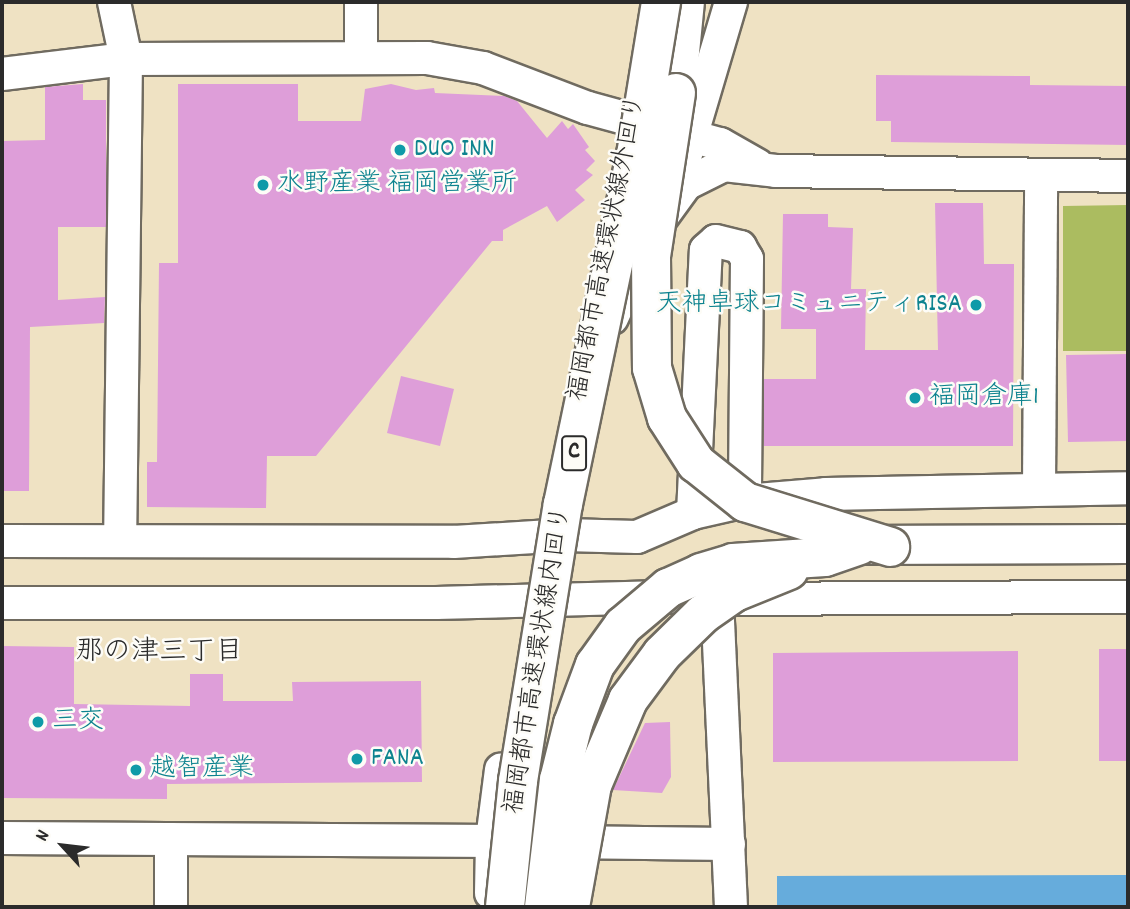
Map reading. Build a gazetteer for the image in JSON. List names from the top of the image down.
{
  "streets": {
    "highway": ["福岡都市高速環状線外回り", "C", "福岡都市高速環状線内回り"]
  },
  "districts": ["那の津三丁目"],
  "places": [
    "DUO INN",
    "水野産業 福岡営業所",
    "天神卓球コミュニティRISA",
    "福岡倉庫1",
    "三交",
    "FANA",
    "越智産業"
  ],
  "north": "top left"
}
